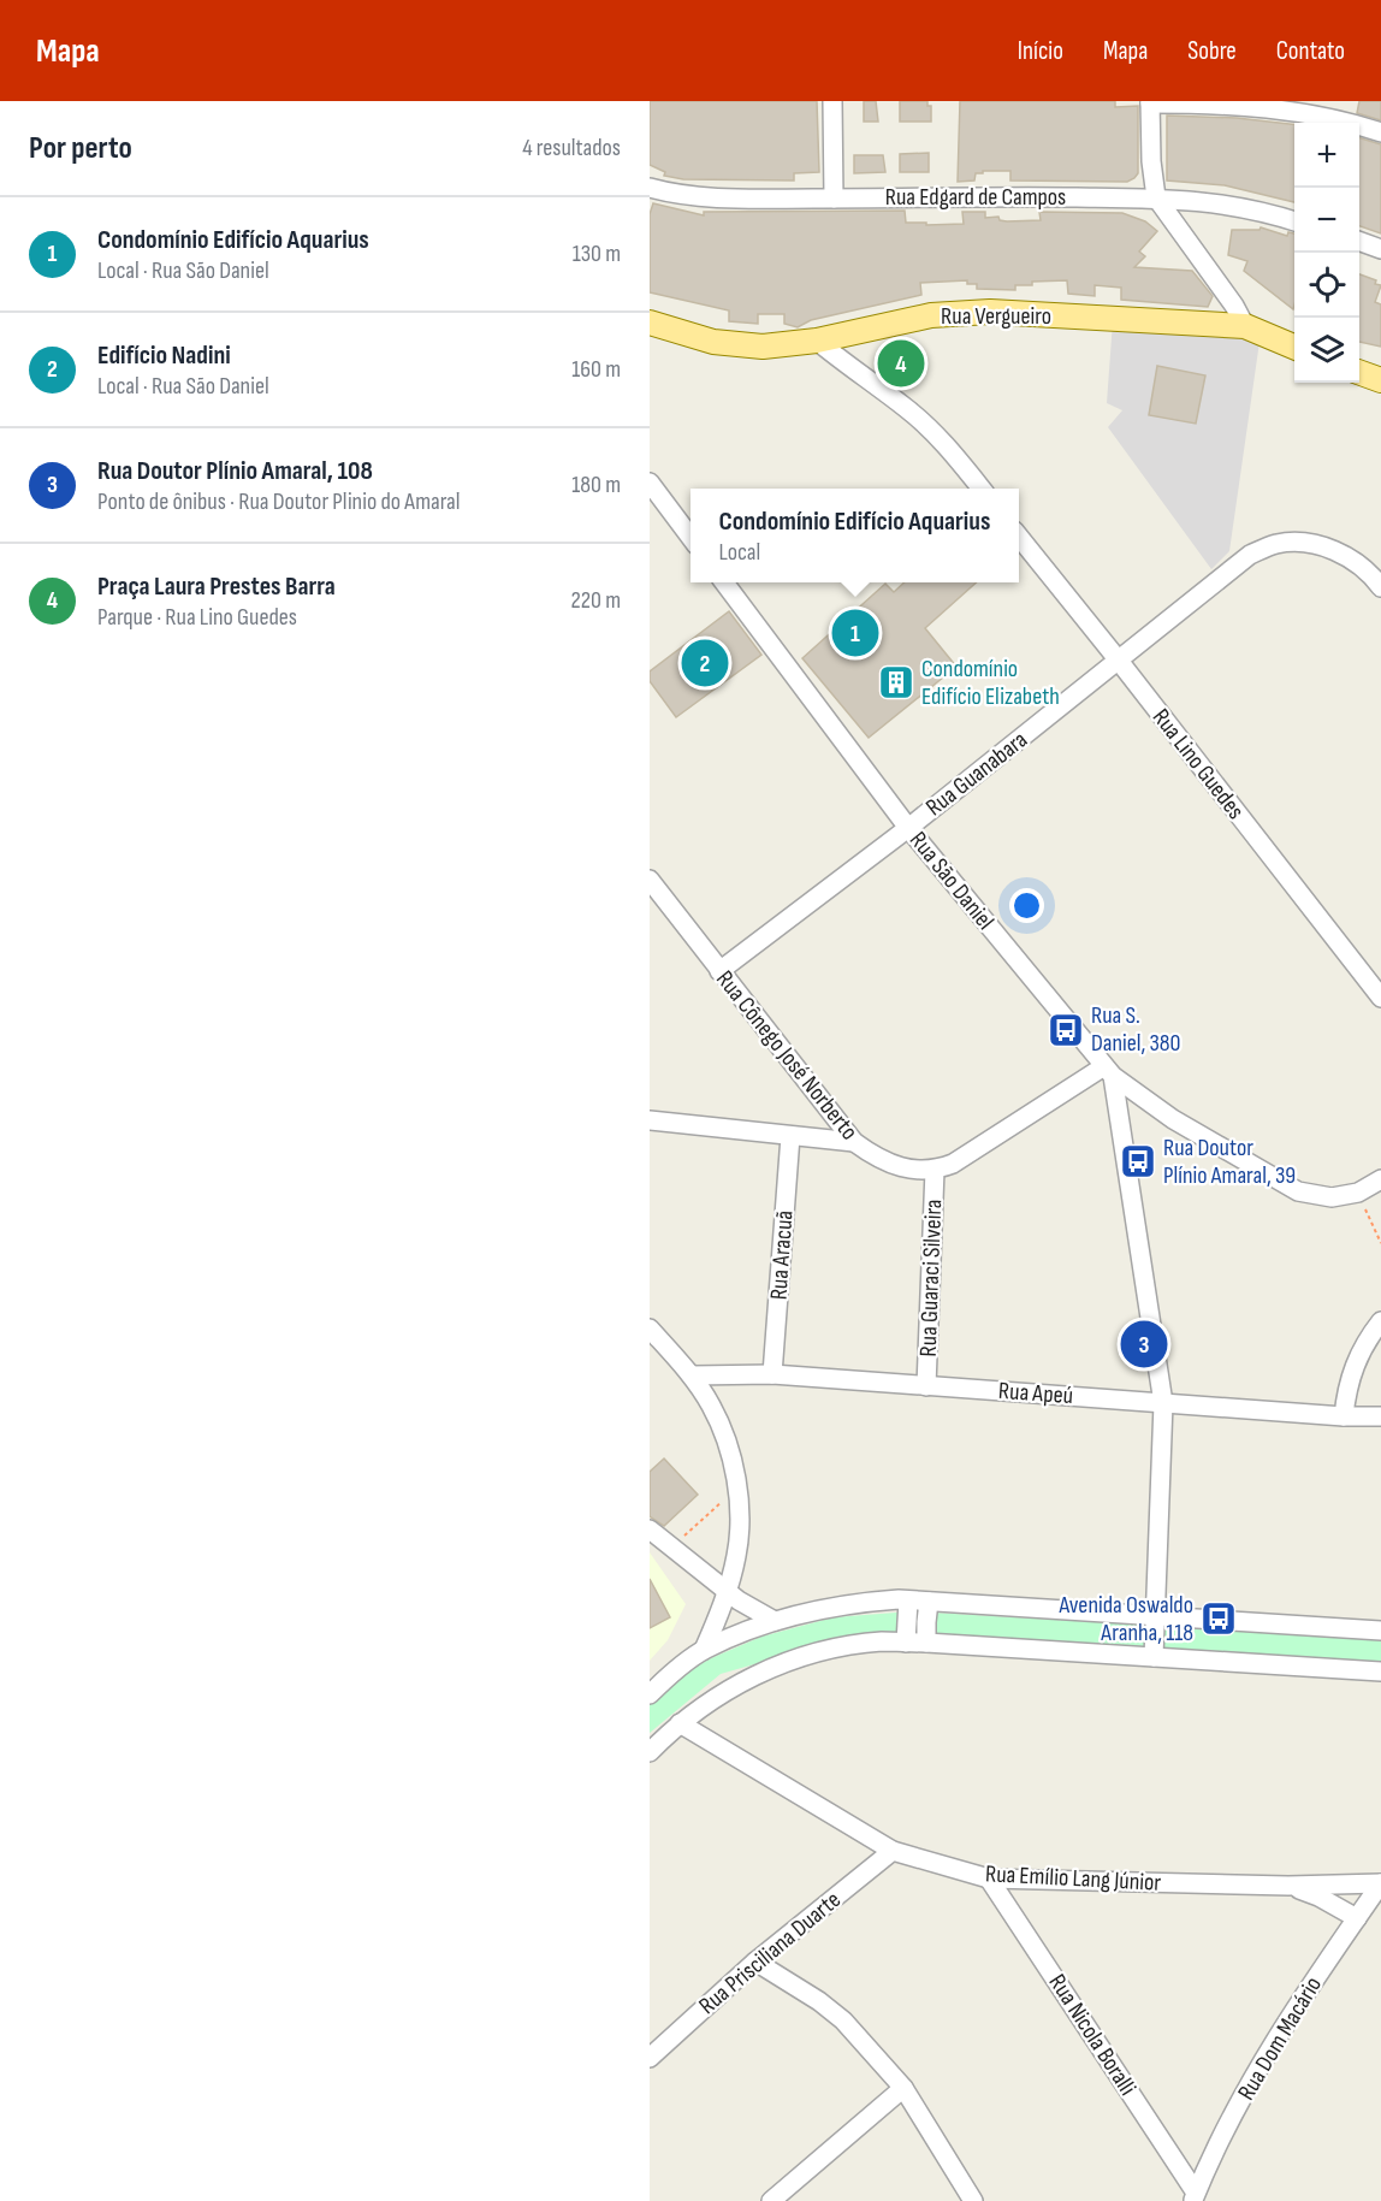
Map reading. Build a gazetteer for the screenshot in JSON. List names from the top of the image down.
{
  "streets": {
    "main road": ["Rua Vergueiro"],
    "street": [
      "Rua Edgard de Campos",
      "Rua Lino Guedes",
      "Rua Guanabara",
      "Rua São Daniel",
      "Rua Cônego José Norberto",
      "Rua Aracuã",
      "Rua Guaraci Silveira",
      "Rua Apeú",
      "Rua Emílio Lang Júnior",
      "Rua Prisciliana Duarte",
      "Rua Nicola Boralli",
      "Rua Dom Macário"
    ]
  },
  "crossings": [
    ["Rua Lino Guedes", "Rua Guanabara"],
    ["Rua Guanabara", "Rua São Daniel"],
    ["Rua Guanabara", "Rua Cônego José Norberto"],
    ["Rua Cônego José Norberto", "Rua Guaraci Silveira"],
    ["Rua Aracuã", "Rua Apeú"],
    ["Rua Guaraci Silveira", "Rua Apeú"],
    ["Rua Emílio Lang Júnior", "Rua Prisciliana Duarte"],
    ["Rua Emílio Lang Júnior", "Rua Nicola Boralli"],
    ["Rua Emílio Lang Júnior", "Rua Dom Macário"],
    ["Rua Nicola Boralli", "Rua Dom Macário"]
  ],
  "places": {
    "building": ["Condomínio Edifício Elizabeth"],
    "bus stop": ["Rua S. Daniel, 380", "Rua Doutor Plínio Amaral, 39", "Avenida Oswaldo Aranha, 118"]
  },
  "page": {
    "header": "Mapa",
    "nav": [
      "Início",
      "Mapa",
      "Sobre",
      "Contato"
    ],
    "heading": ["Por perto", "4 resultados"],
    "map_buttons": ["+", "−"],
    "list": [
      {
        "mark": "1",
        "name": "Condomínio Edifício Aquarius",
        "note": "Local · Rua São Daniel",
        "value": "130 m"
      },
      {
        "mark": "2",
        "name": "Edifício Nadini",
        "note": "Local · Rua São Daniel",
        "value": "160 m"
      },
      {
        "mark": "3",
        "name": "Rua Doutor Plínio Amaral, 108",
        "note": "Ponto de ônibus · Rua Doutor Plinio do Amaral",
        "value": "180 m"
      },
      {
        "mark": "4",
        "name": "Praça Laura Prestes Barra",
        "note": "Parque · Rua Lino Guedes",
        "value": "220 m"
      }
    ],
    "pins": [
      "4",
      "1",
      "2",
      "3"
    ],
    "popup": ["Condomínio Edifício Aquarius", "Local"]
  }
}
